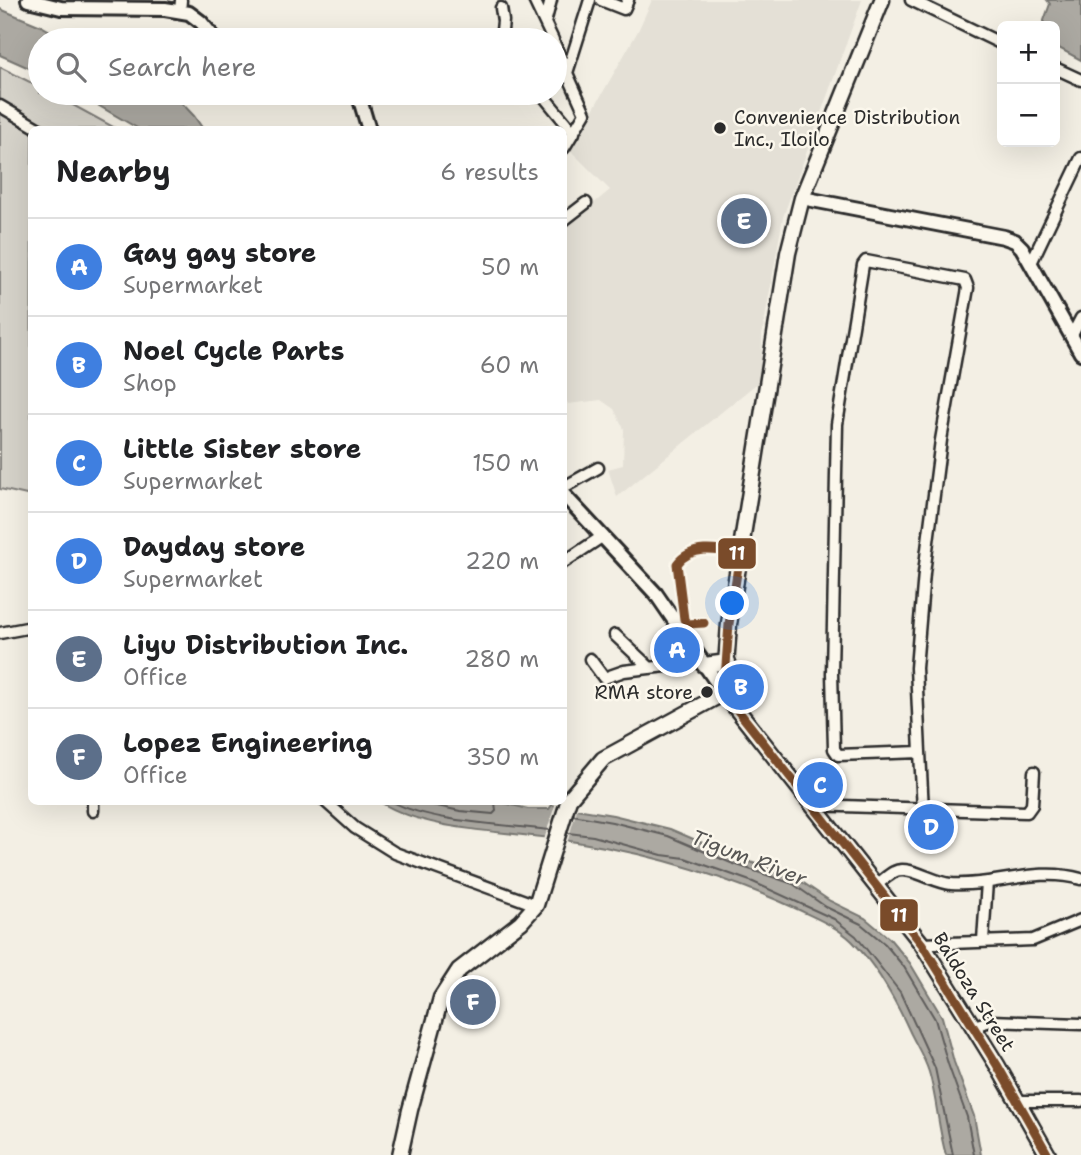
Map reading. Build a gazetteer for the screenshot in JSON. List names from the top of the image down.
{
  "streets": {
    "main road": ["Baldoza Street"]
  },
  "water": ["Tigum River"],
  "places": ["Convenience Distribution Inc., Iloilo", "RMA store"],
  "lines": ["transit line 11"],
  "page": {
    "map_buttons": ["+", "−"],
    "search": "Search here",
    "heading": ["Nearby", "6 results"],
    "pins": [
      "E",
      "A",
      "B",
      "C",
      "D",
      "F"
    ],
    "list": [
      {
        "mark": "A",
        "name": "Gay gay store",
        "note": "Supermarket",
        "value": "50 m"
      },
      {
        "mark": "B",
        "name": "Noel Cycle Parts",
        "note": "Shop",
        "value": "60 m"
      },
      {
        "mark": "C",
        "name": "Little Sister store",
        "note": "Supermarket",
        "value": "150 m"
      },
      {
        "mark": "D",
        "name": "Dayday store",
        "note": "Supermarket",
        "value": "220 m"
      },
      {
        "mark": "E",
        "name": "Liyu Distribution Inc.",
        "note": "Office",
        "value": "280 m"
      },
      {
        "mark": "F",
        "name": "Lopez Engineering",
        "note": "Office",
        "value": "350 m"
      }
    ]
  }
}
